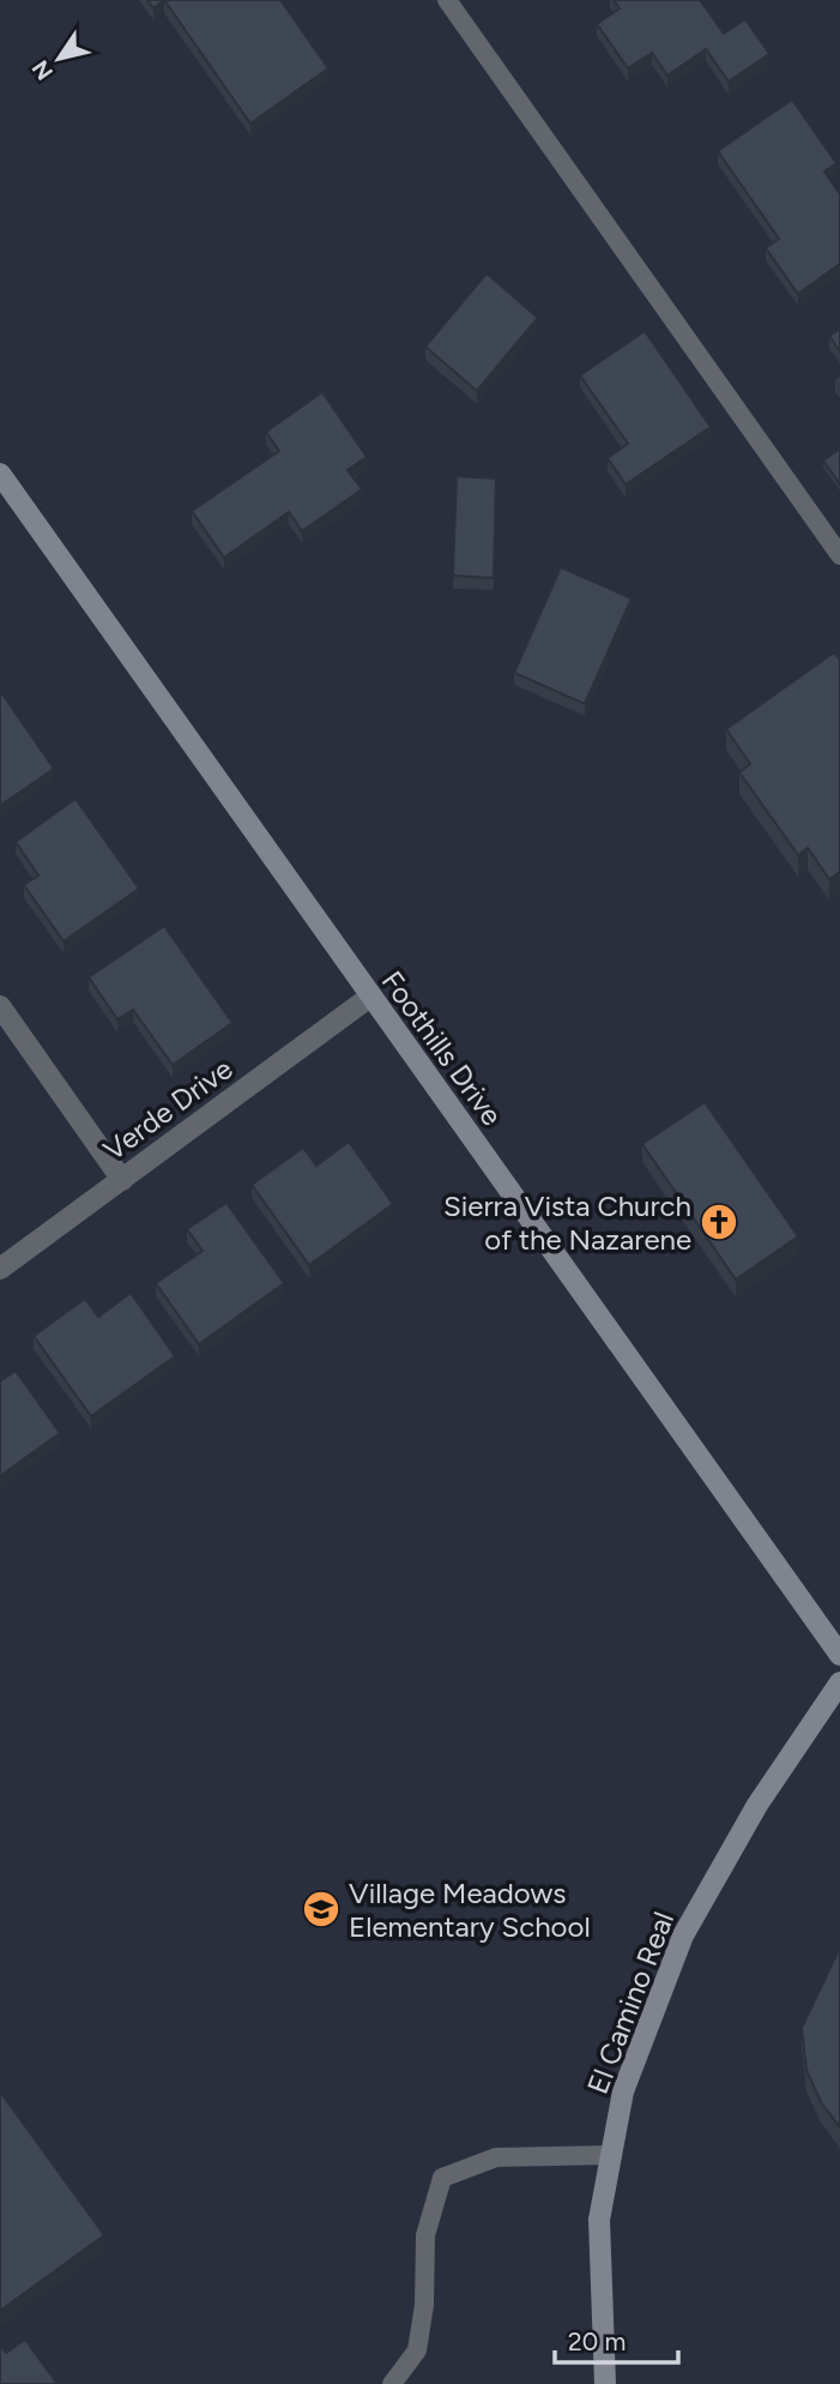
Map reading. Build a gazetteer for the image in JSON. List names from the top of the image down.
{
  "streets": {
    "street": ["Foothills Drive", "Verde Drive", "El Camino Real"]
  },
  "crossings": [
    ["Foothills Drive", "Verde Drive"]
  ],
  "places": {
    "church": ["Sierra Vista Church of the Nazarene"],
    "school or university": ["Village Meadows Elementary School"]
  },
  "scale_bar": "20 m",
  "north": "bottom left"
}
